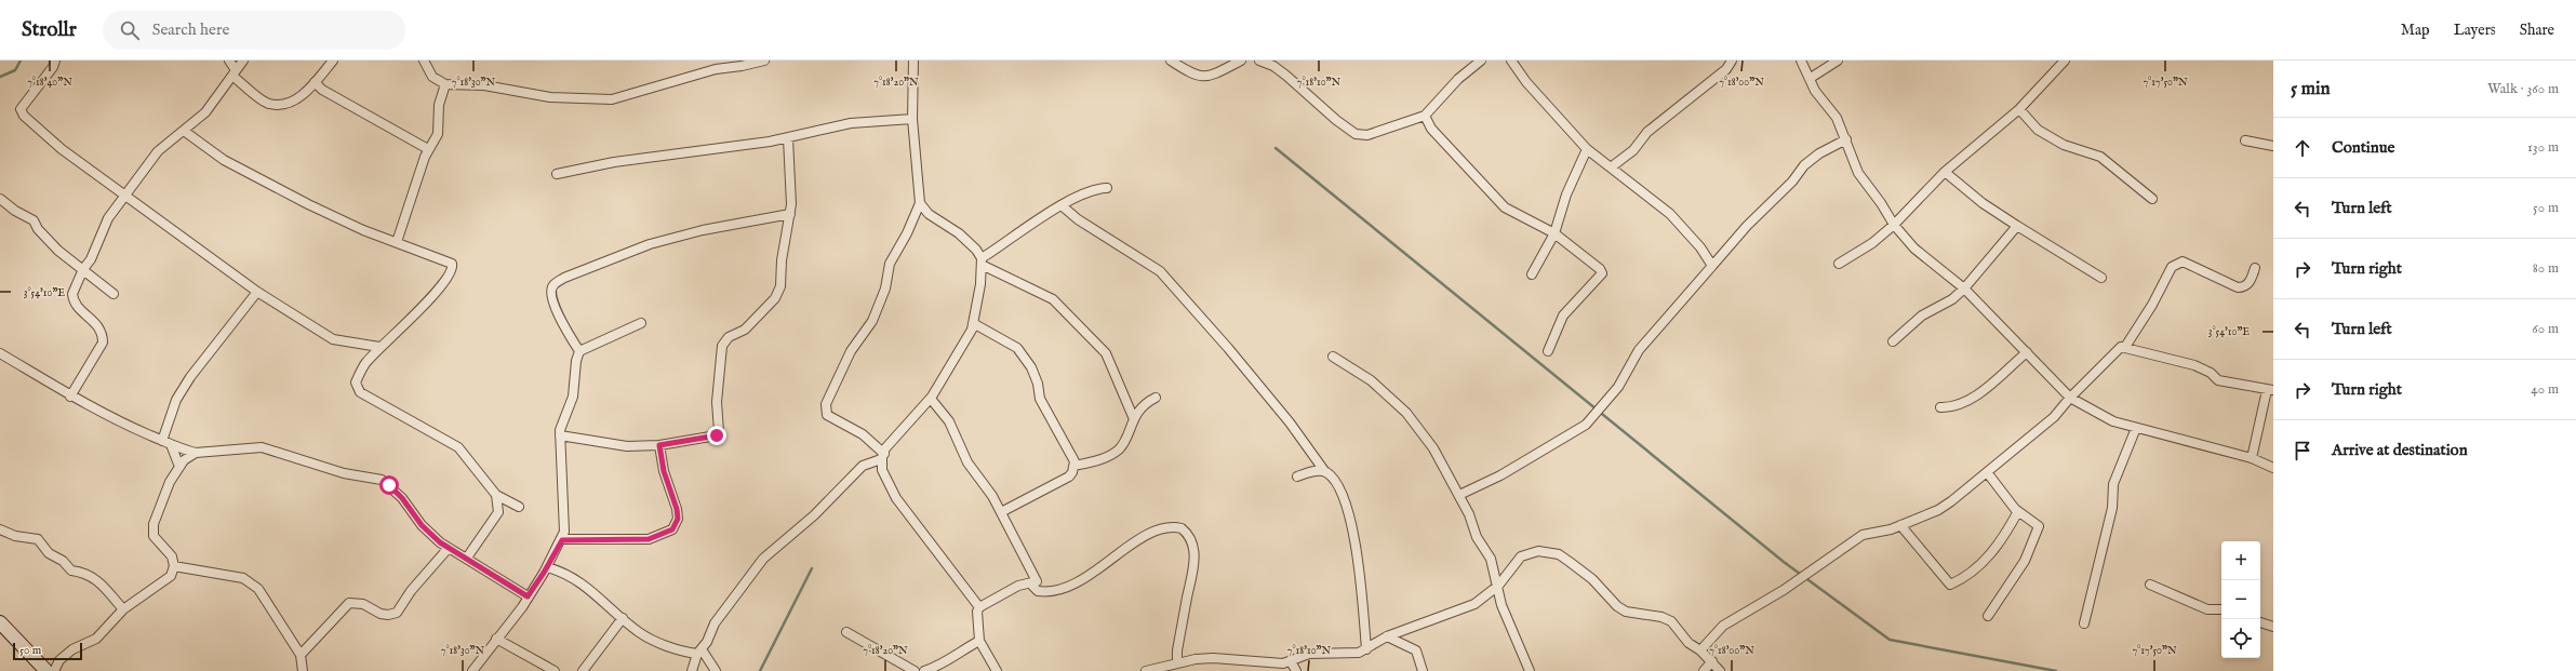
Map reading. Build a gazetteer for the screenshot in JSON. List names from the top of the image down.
{
  "scale_bar": "50 m",
  "page": {
    "header": "Strollr",
    "search": "Search here",
    "nav": ["Map", "Layers", "Share"],
    "heading": ["5 min", "Walk · 360 m"],
    "list": [
      ["Continue", "130 m"],
      ["Turn left", "50 m"],
      ["Turn right", "80 m"],
      ["Turn left", "60 m"],
      ["Turn right", "40 m"],
      "Arrive at destination"
    ],
    "map_buttons": ["+", "−"],
    "scale": "50 m"
  },
  "coordinates": [
    "7°18'40\"N",
    "7°18'30\"N",
    "7°18'20\"N",
    "7°18'10\"N",
    "7°18'00\"N",
    "7°17'50\"N",
    "3°54'10\"E"
  ]
}
